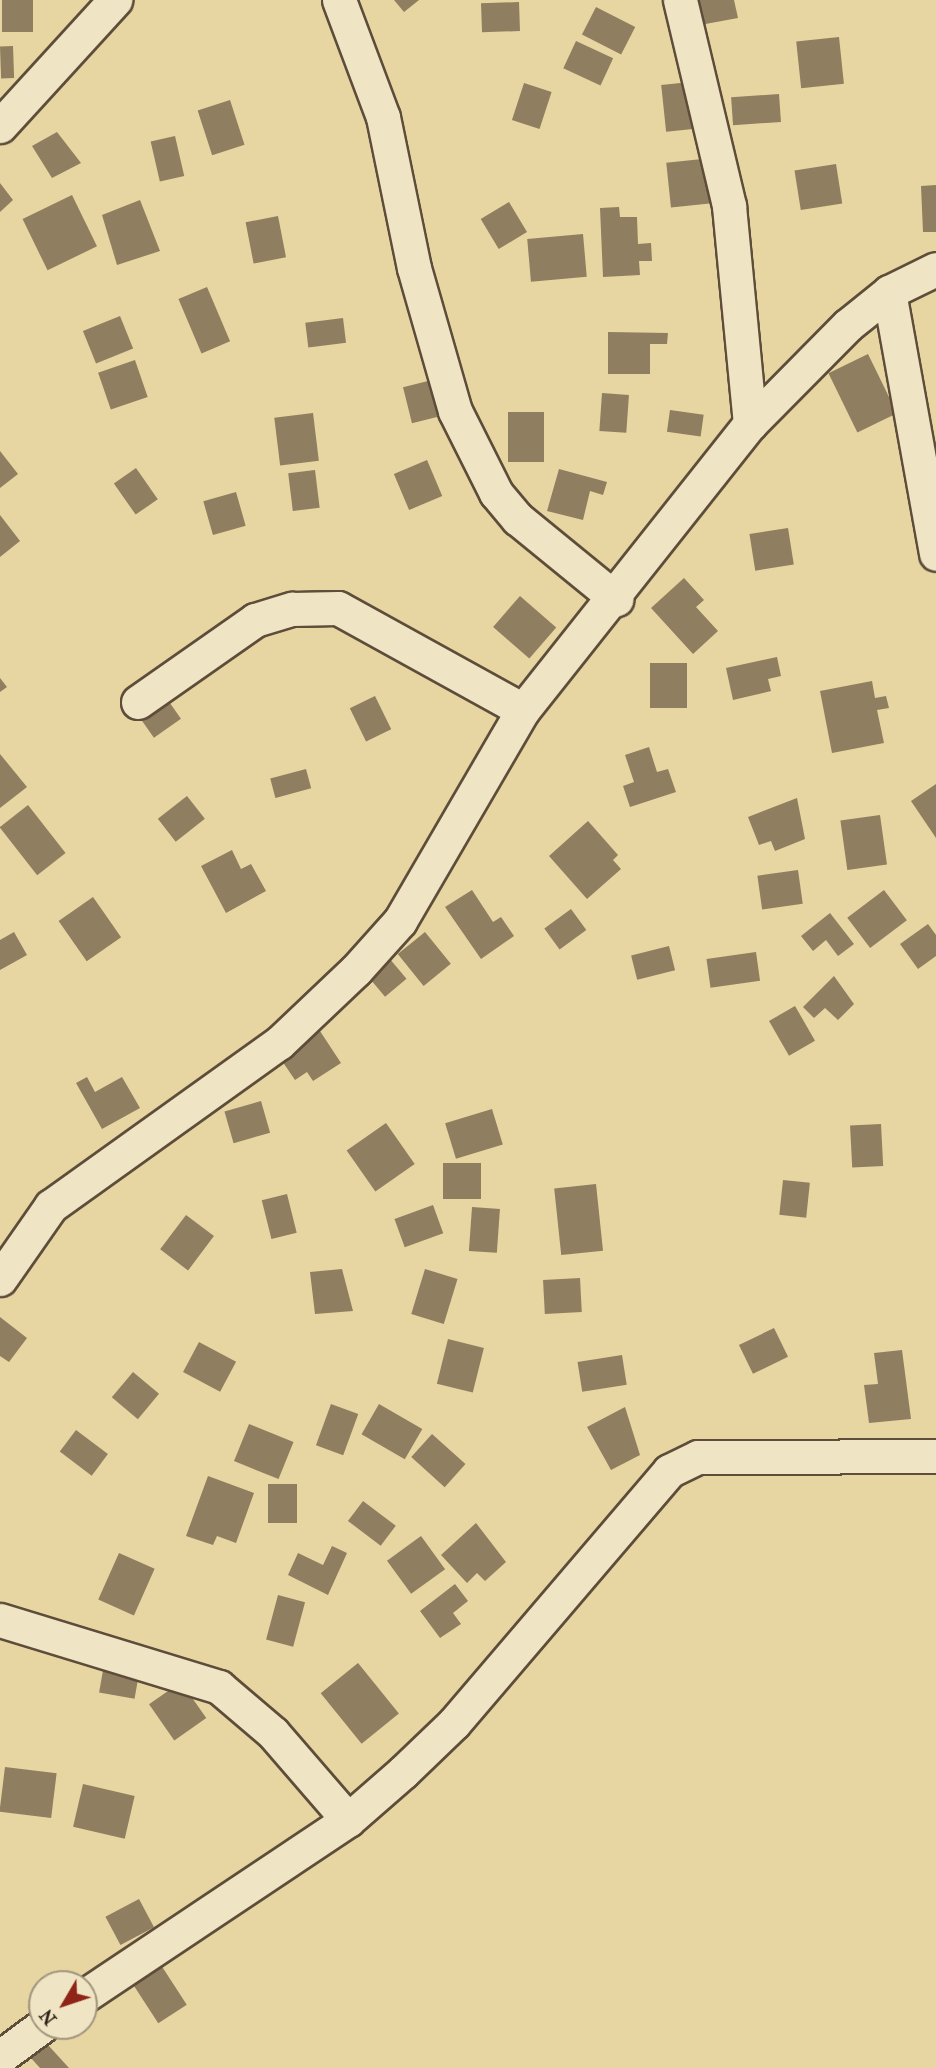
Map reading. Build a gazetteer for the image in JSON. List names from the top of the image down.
{
  "north": "bottom left"
}
